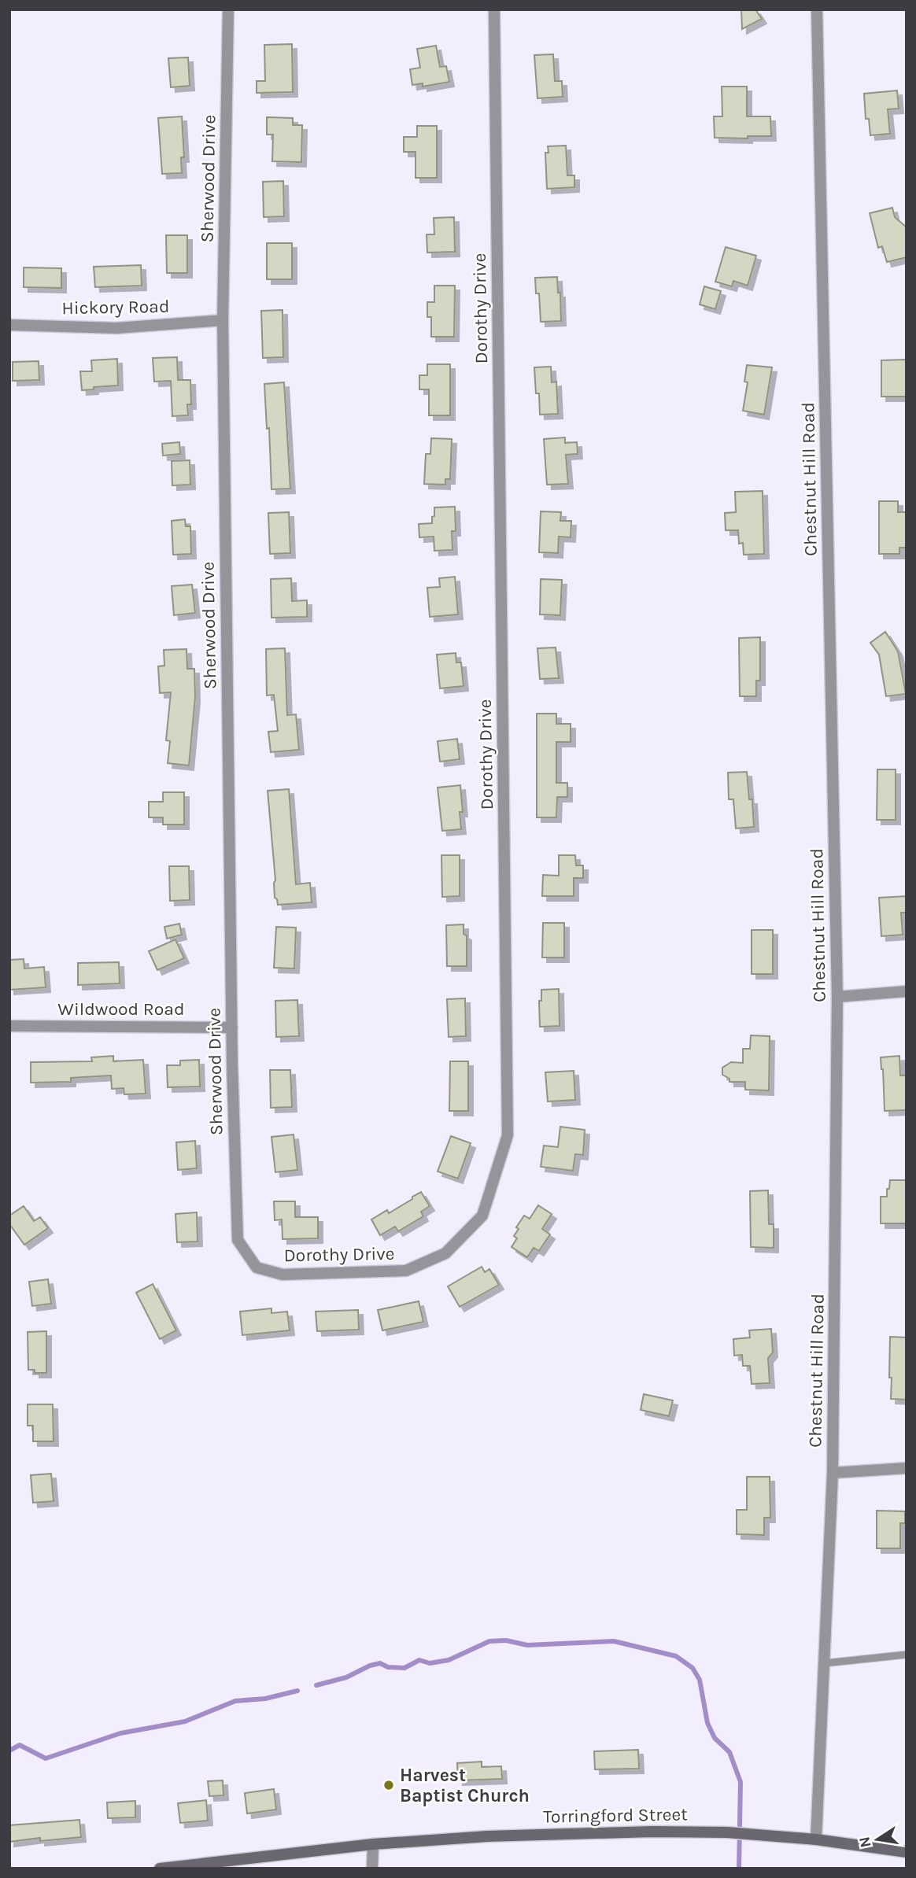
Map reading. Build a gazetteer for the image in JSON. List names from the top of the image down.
{
  "streets": {
    "main road": ["Torringford Street"],
    "street": [
      "Sherwood Drive",
      "Hickory Road",
      "Dorothy Drive",
      "Chestnut Hill Road",
      "Wildwood Road"
    ]
  },
  "crossings": [
    ["Sherwood Drive", "Hickory Road"],
    ["Sherwood Drive", "Dorothy Drive"],
    ["Sherwood Drive", "Wildwood Road"],
    ["Chestnut Hill Road", "Torringford Street"]
  ],
  "places": ["Harvest Baptist Church"],
  "north": "left"
}
